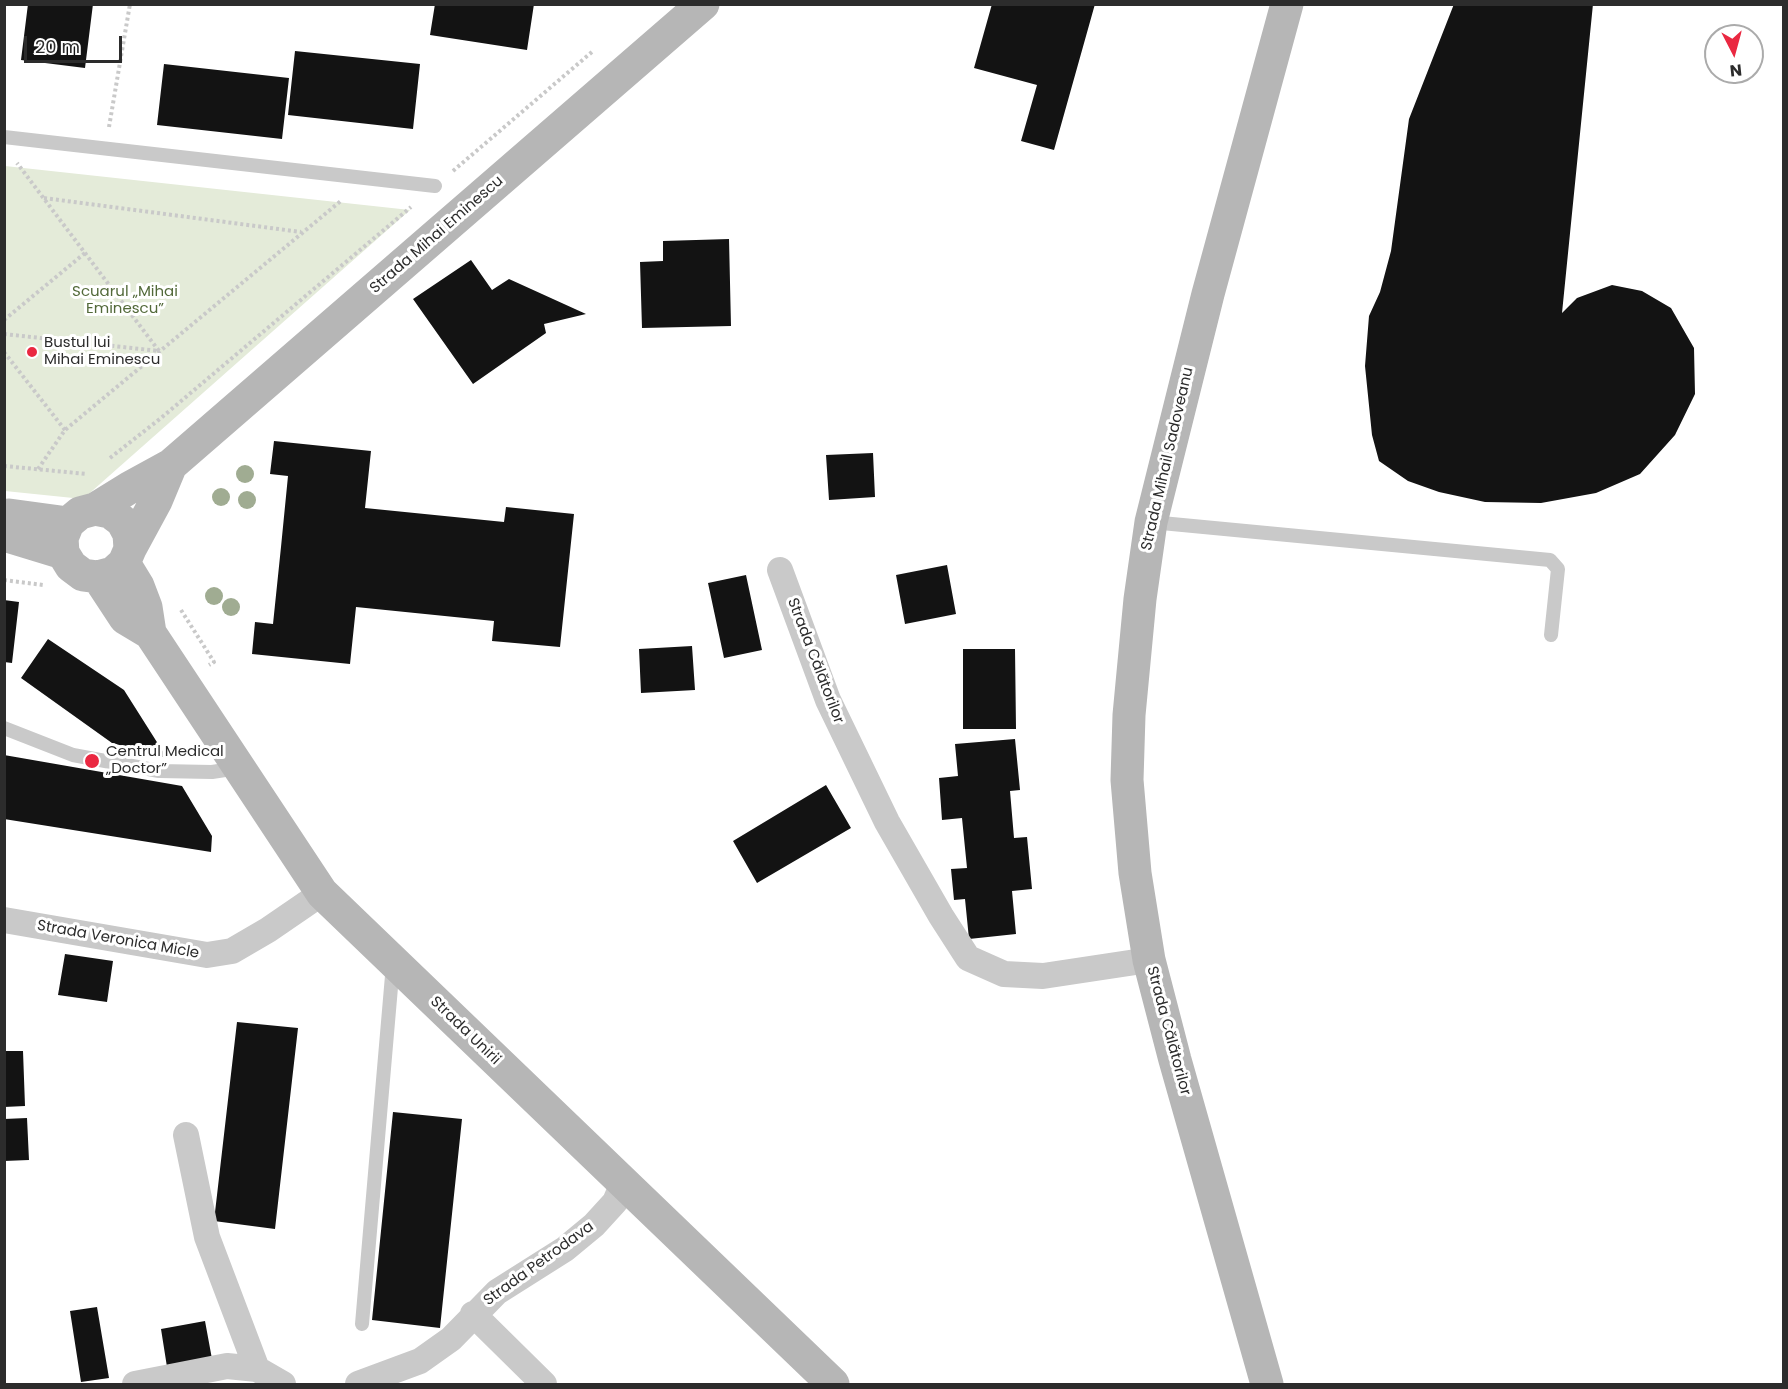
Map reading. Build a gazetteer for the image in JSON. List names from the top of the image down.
{
  "streets": {
    "street": [
      "Strada Mihai Eminescu",
      "Strada Mihail Sadoveanu",
      "Strada Călătorilor",
      "Strada Veronica Micle",
      "Strada Unirii",
      "Strada Petrodava"
    ]
  },
  "crossings": [
    ["Strada Mihai Eminescu", "Strada Unirii"],
    ["Strada Mihail Sadoveanu", "Strada Călătorilor"],
    ["Strada Veronica Micle", "Strada Unirii"],
    ["Strada Unirii", "Strada Petrodava"]
  ],
  "parks": ["Scuarul „Mihai Eminescu”"],
  "places": ["Bustul lui Mihai Eminescu", "Centrul Medical „Doctor”"],
  "scale_bar": "20 m",
  "north": "bottom"
}
